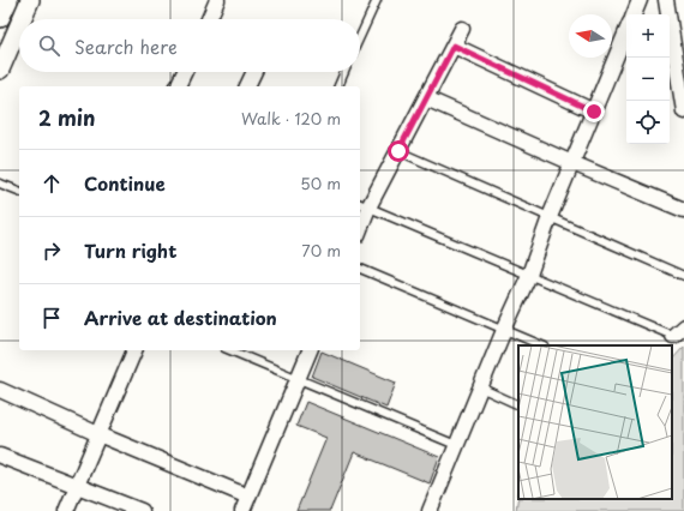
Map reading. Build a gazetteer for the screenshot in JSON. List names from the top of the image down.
{
  "north": "left",
  "page": {
    "map_buttons": ["+", "−"],
    "search": "Search here",
    "heading": ["2 min", "Walk · 120 m"],
    "list": [
      ["Continue", "50 m"],
      ["Turn right", "70 m"],
      "Arrive at destination"
    ]
  }
}
